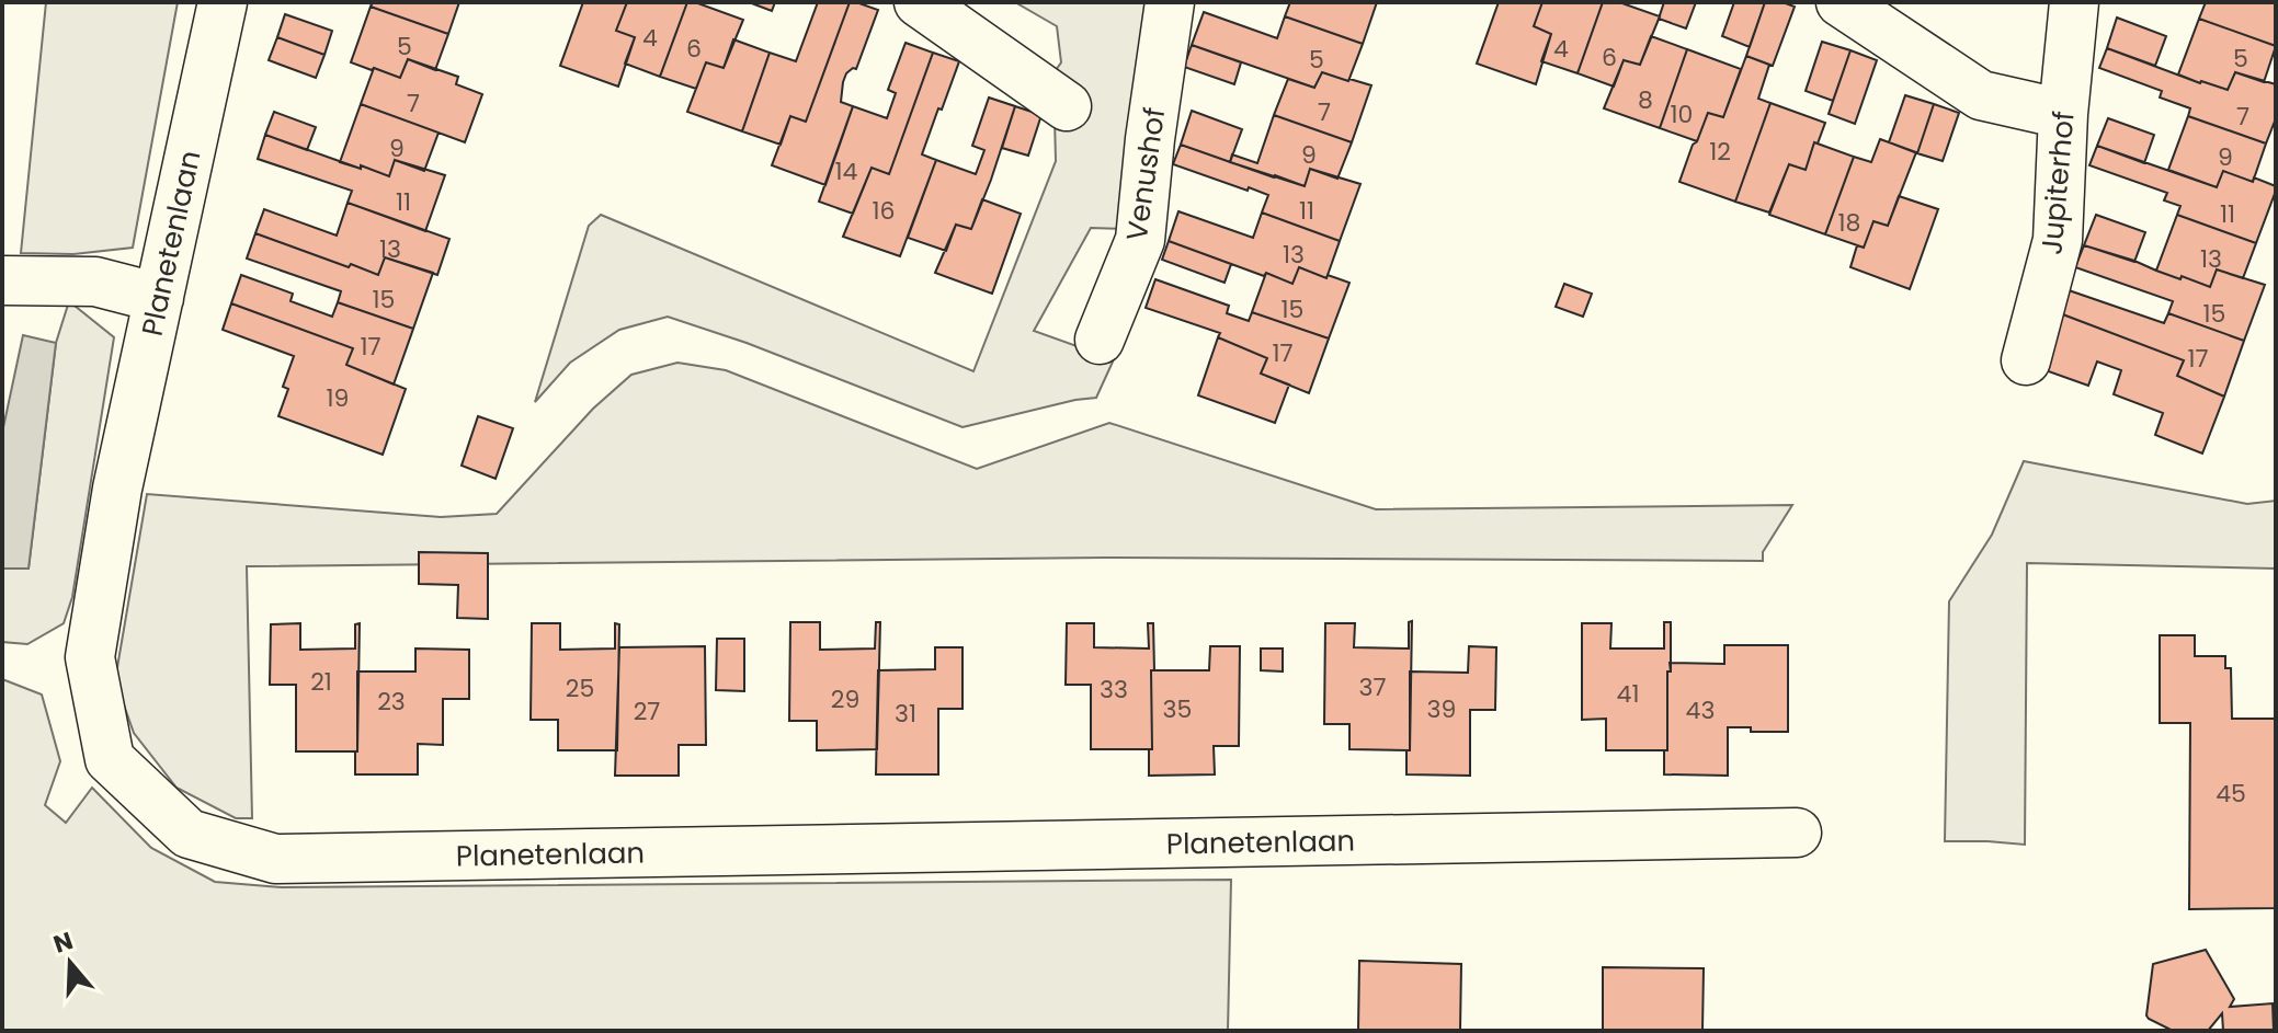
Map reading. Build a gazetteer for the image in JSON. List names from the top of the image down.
{
  "streets": {
    "street": ["Venushof", "Jupiterhof", "Planetenlaan"]
  },
  "house_numbers": [
    "4",
    "5",
    "6",
    "4",
    "6",
    "5",
    "5",
    "8",
    "7",
    "7",
    "10",
    "7",
    "9",
    "12",
    "9",
    "9",
    "14",
    "11",
    "16",
    "11",
    "11",
    "18",
    "13",
    "13",
    "13",
    "15",
    "15",
    "15",
    "17",
    "17",
    "17",
    "19",
    "21",
    "37",
    "25",
    "33",
    "41",
    "29",
    "23",
    "35",
    "39",
    "43",
    "27",
    "31",
    "45"
  ],
  "north": "top"
}
